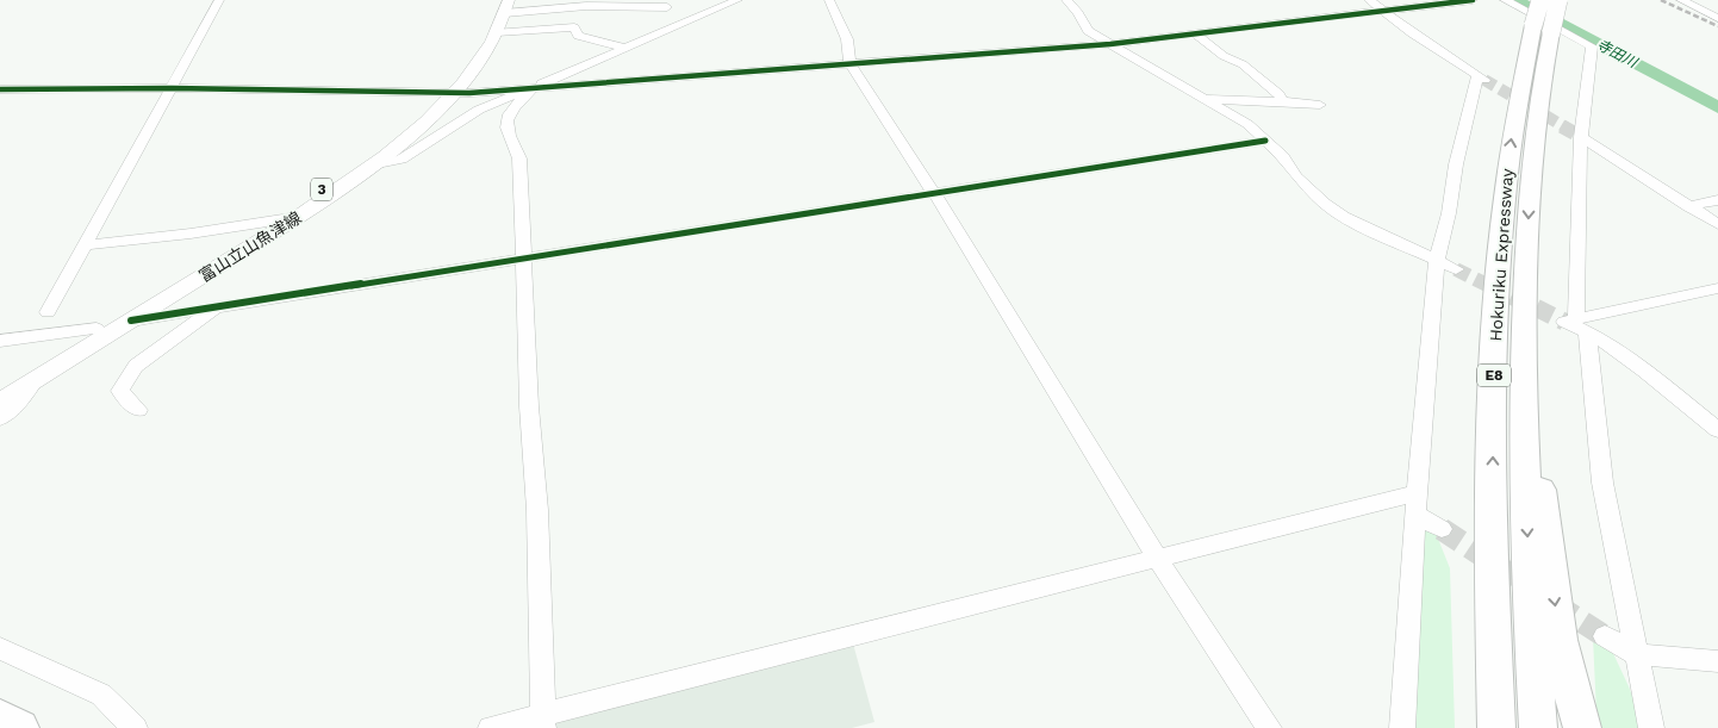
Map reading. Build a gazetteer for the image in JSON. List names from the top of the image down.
{
  "streets": {
    "highway": ["Hokuriku Expressway", "E8"],
    "main road": ["3", "富山立山魚津線"]
  },
  "water": ["寺田川"]
}
